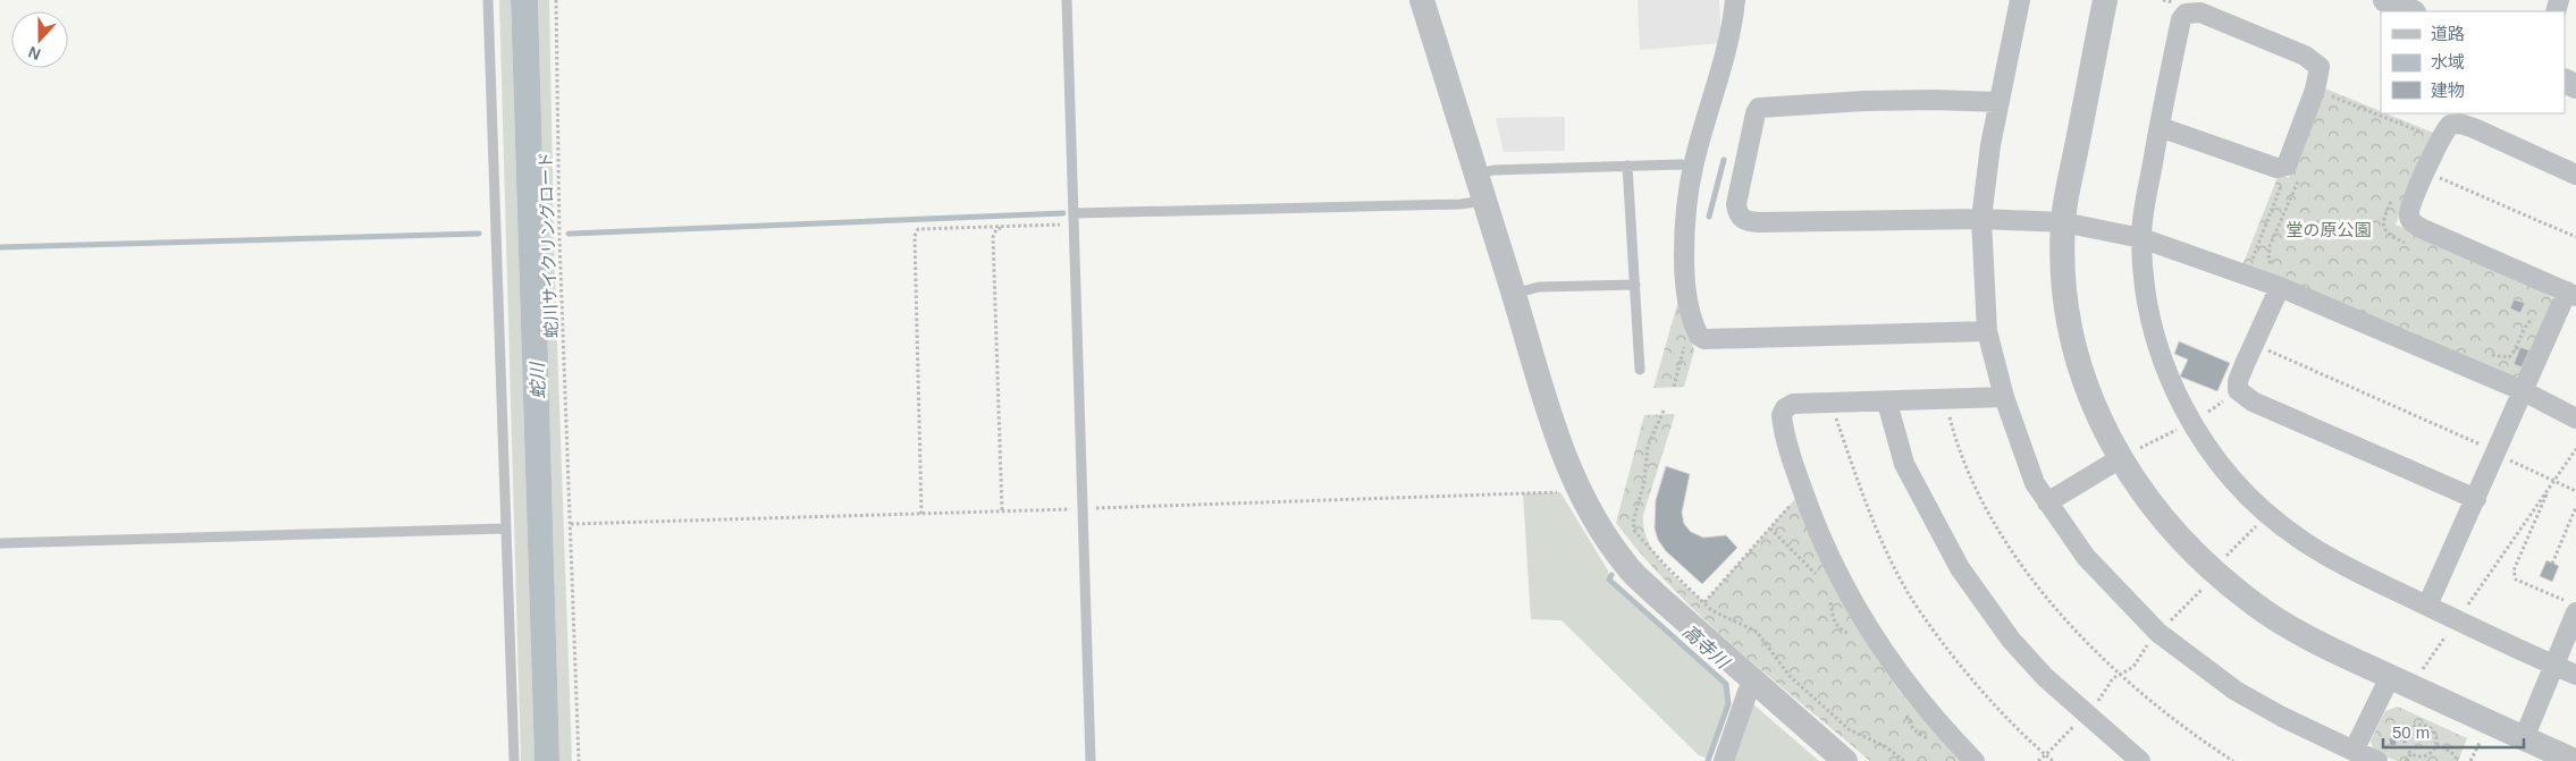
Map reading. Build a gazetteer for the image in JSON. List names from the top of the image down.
{
  "streets": {
    "path": ["蛇川サイクリングロード"]
  },
  "water": ["蛇川", "高寺川"],
  "parks": ["堂の原公園"],
  "legend": ["道路", "水域", "建物"],
  "scale_bar": "50 m",
  "north": "bottom"
}
